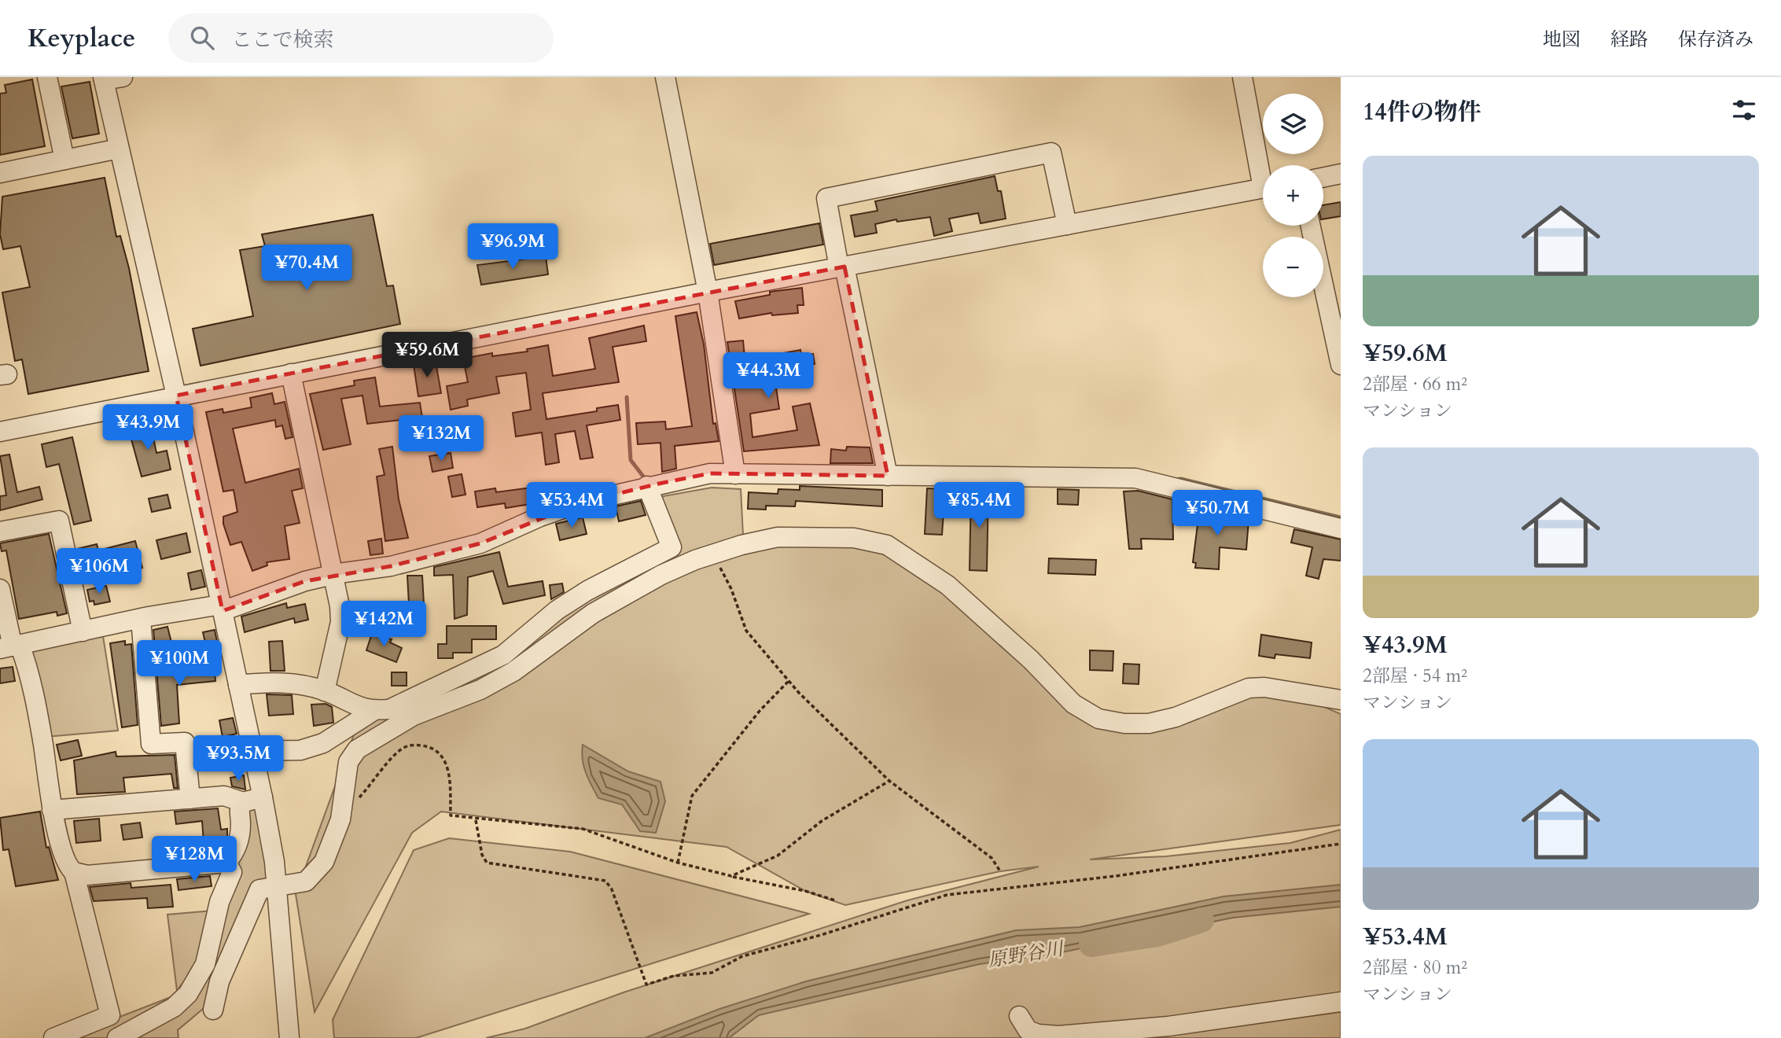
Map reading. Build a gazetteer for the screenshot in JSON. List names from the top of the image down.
{
  "water": ["原野谷川"],
  "page": {
    "header": "Keyplace",
    "search": "ここで検索",
    "nav": ["地図", "経路", "保存済み"],
    "heading": "14件の物件",
    "map_buttons": ["+", "−"],
    "list": [
      {
        "name": "¥59.6M",
        "note": "2部屋 · 66 m² · マンション"
      },
      {
        "name": "¥43.9M",
        "note": "2部屋 · 54 m² · マンション"
      },
      {
        "name": "¥53.4M",
        "note": "2部屋 · 80 m² · マンション"
      }
    ],
    "price": [
      "¥96.9M",
      "¥70.4M",
      "¥59.6M",
      "¥44.3M",
      "¥43.9M",
      "¥132M",
      "¥53.4M",
      "¥85.4M",
      "¥50.7M",
      "¥106M",
      "¥142M",
      "¥100M",
      "¥93.5M",
      "¥128M"
    ]
  }
}
